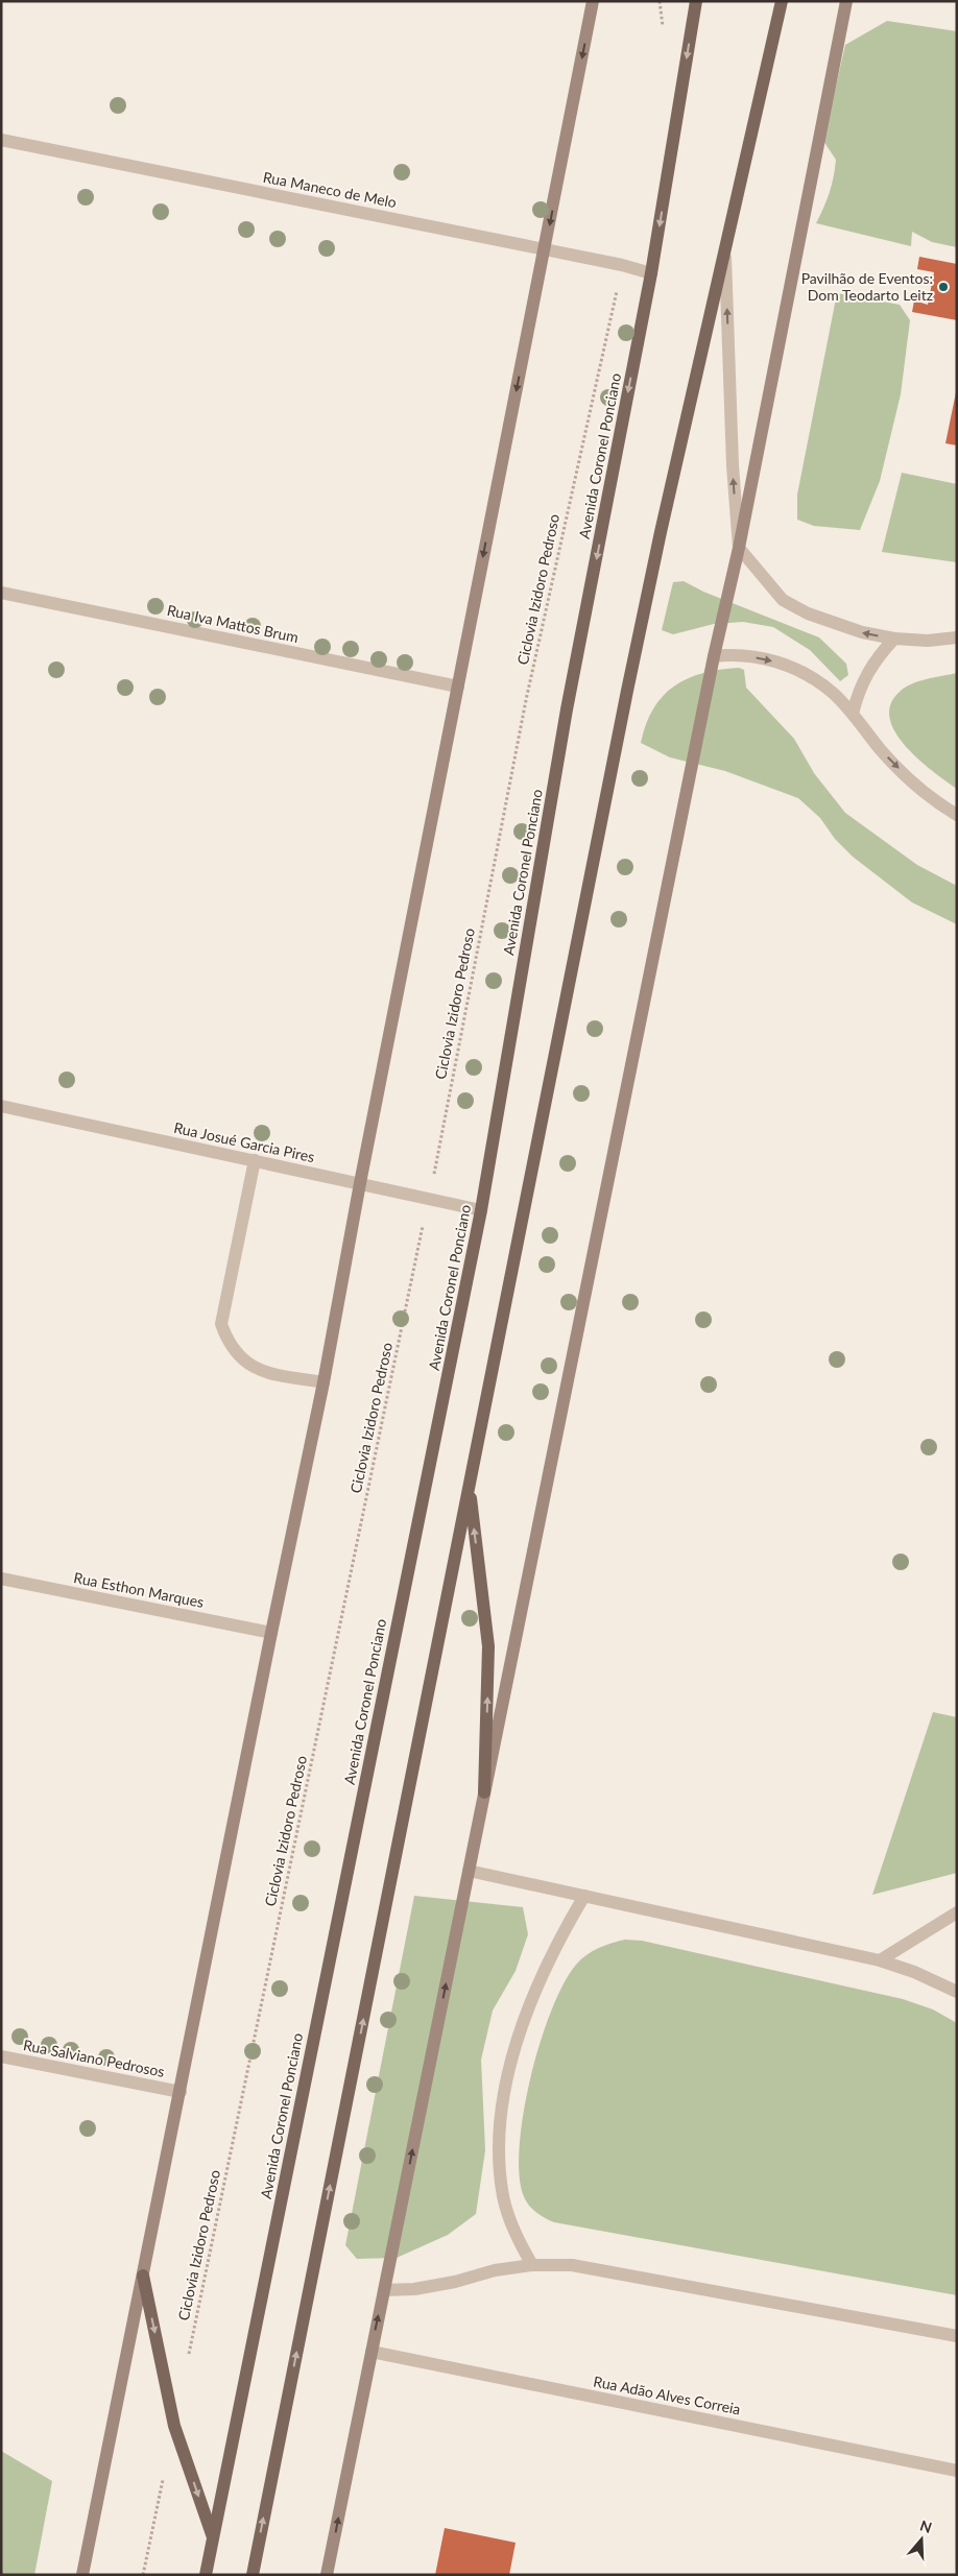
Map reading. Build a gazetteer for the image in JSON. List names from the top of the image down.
{
  "streets": {
    "main road": ["Avenida Coronel Ponciano"],
    "street": [
      "Rua Maneco de Melo",
      "Rua Iva Mattos Brum",
      "Rua Josué Garcia Pires",
      "Rua Esthon Marques",
      "Rua Salviano Pedrosos",
      "Rua Adão Alves Correia"
    ],
    "path": ["Ciclovia Izidoro Pedroso"]
  },
  "crossings": [
    ["Rua Maneco de Melo", "Avenida Coronel Ponciano"],
    ["Rua Maneco de Melo", "Ciclovia Izidoro Pedroso"],
    ["Avenida Coronel Ponciano", "Rua Josué Garcia Pires"],
    ["Ciclovia Izidoro Pedroso", "Rua Josué Garcia Pires"]
  ],
  "places": ["Pavilhão de Eventos: Dom Teodarto Leitz"],
  "north": "top"
}
